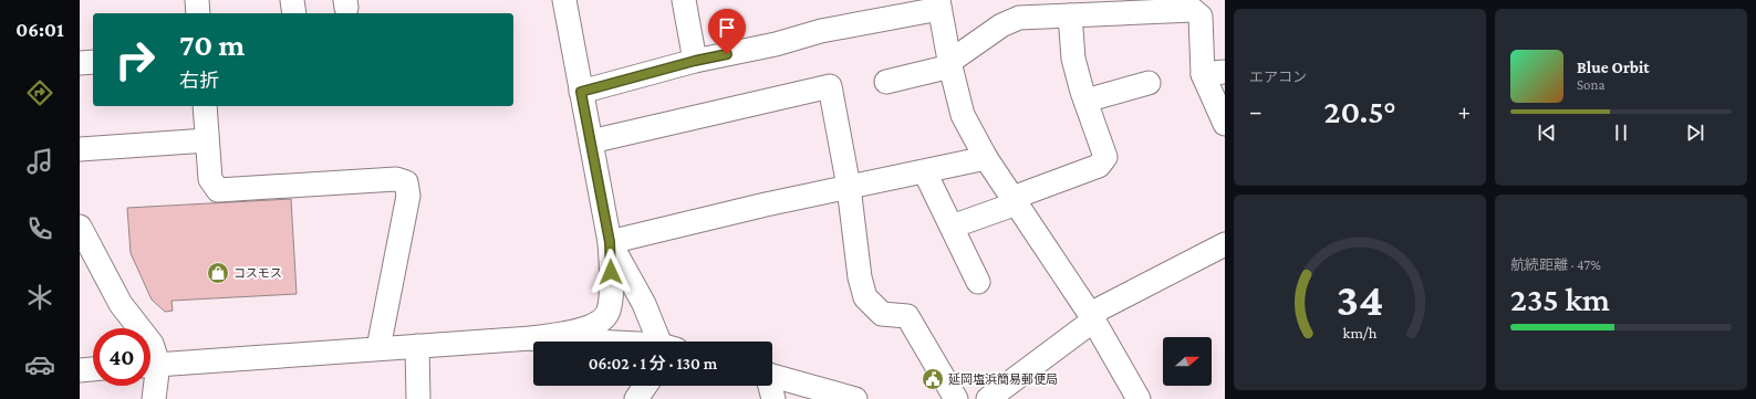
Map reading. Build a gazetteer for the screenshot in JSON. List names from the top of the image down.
{
  "places": {
    "shop": ["コスモス"],
    "public building": ["延岡塩浜簡易郵便局"]
  },
  "north": "right",
  "page": {
    "tabs": "06:01",
    "tile": [
      "エアコン",
      ["航続距離 · 47%", "235 km"]
    ],
    "turn": ["70 m", "右折"],
    "song": ["Blue Orbit", "Sona"],
    "heat": ["−", "20.5°", "+"],
    "limit": "40",
    "trip": "06:02 · 1 分 · 130 m",
    "gauge": ["34", "km/h"]
  }
}
